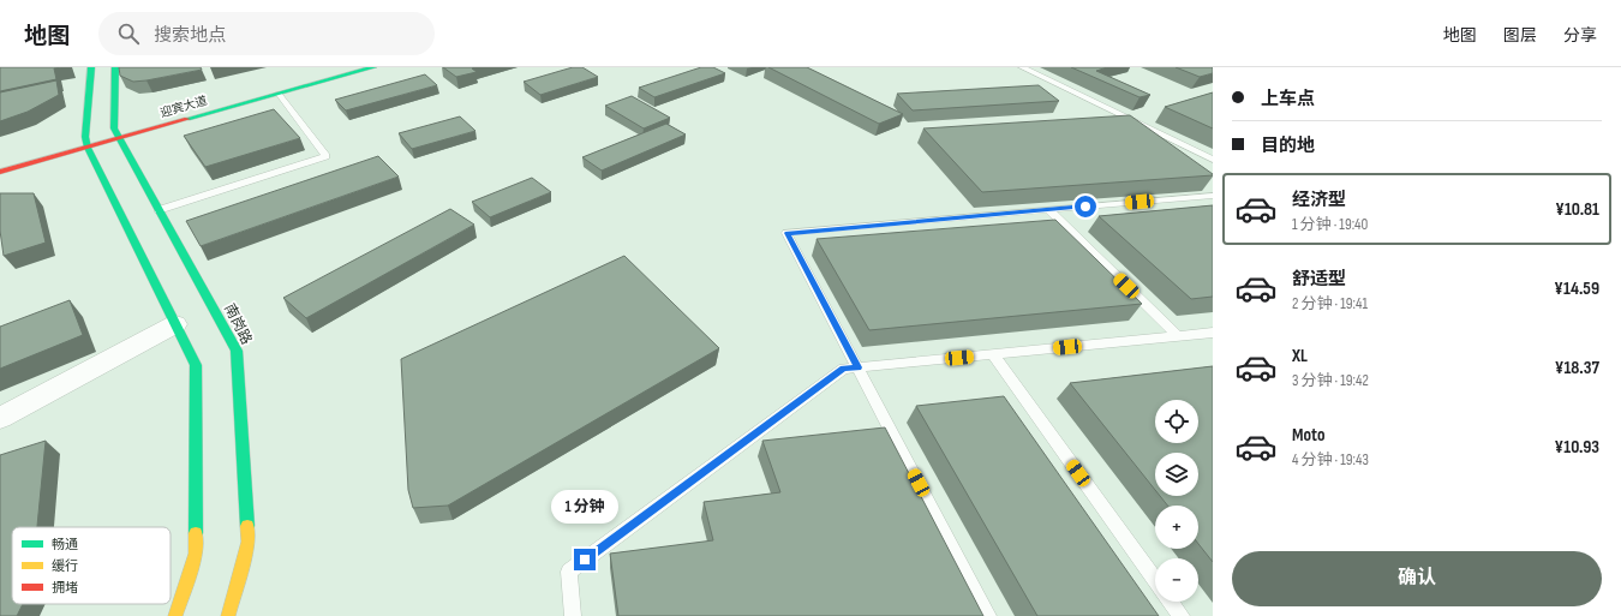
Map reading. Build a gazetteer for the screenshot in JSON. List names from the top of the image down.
{
  "streets": {
    "main road": ["迎宾大道", "南岗路"]
  },
  "crossings": [
    ["迎宾大道", "南岗路"]
  ],
  "legend": ["畅通", "缓行", "拥堵"],
  "page": {
    "header": "地图",
    "search": "搜索地点",
    "nav": ["地图", "图层", "分享"],
    "banner": ["上车点", "目的地"],
    "list": [
      {
        "name": "经济型",
        "note": "1 分钟 · 19:40",
        "value": "¥10.81"
      },
      {
        "name": "舒适型",
        "note": "2 分钟 · 19:41",
        "value": "¥14.59"
      },
      {
        "name": "XL",
        "note": "3 分钟 · 19:42",
        "value": "¥18.37"
      },
      {
        "name": "Moto",
        "note": "4 分钟 · 19:43",
        "value": "¥10.93"
      }
    ],
    "map_buttons": ["+", "−"],
    "bubble": "1 分钟",
    "buttons": "确认"
  }
}
